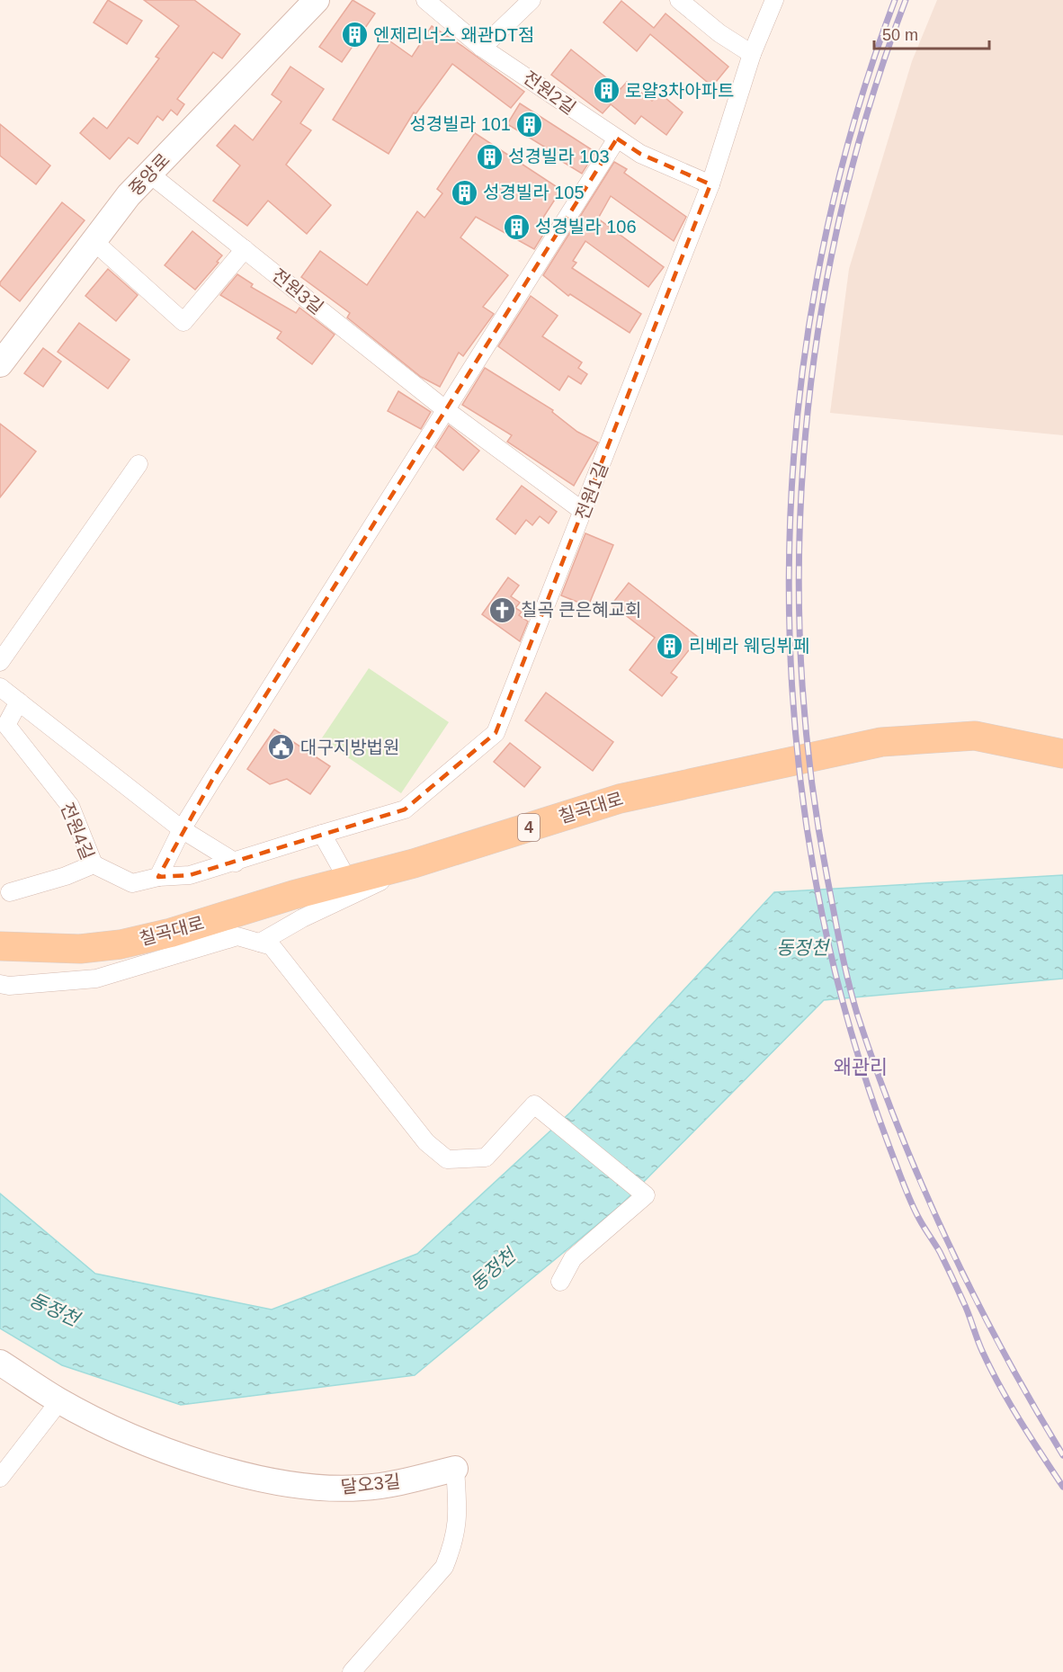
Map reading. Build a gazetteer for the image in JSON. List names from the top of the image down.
{
  "streets": {
    "main road": ["칠곡대로", "4"],
    "street": [
      "전원2길",
      "중앙로",
      "전원3길",
      "전원1길",
      "전원4길",
      "달오3길"
    ]
  },
  "crossings": [
    ["전원2길", "전원1길"],
    ["중앙로", "전원3길"],
    ["전원3길", "전원1길"],
    ["전원1길", "전원4길"]
  ],
  "districts": ["왜관리"],
  "water": ["동정천"],
  "places": {
    "building": [
      "엔제리너스 왜관DT점",
      "로얄3차아파트",
      "성경빌라 101",
      "성경빌라 103",
      "성경빌라 105",
      "성경빌라 106",
      "리베라 웨딩뷔페"
    ],
    "church": ["칠곡 큰은혜교회"],
    "public building": ["대구지방법원"]
  },
  "scale_bar": "50 m"
}
